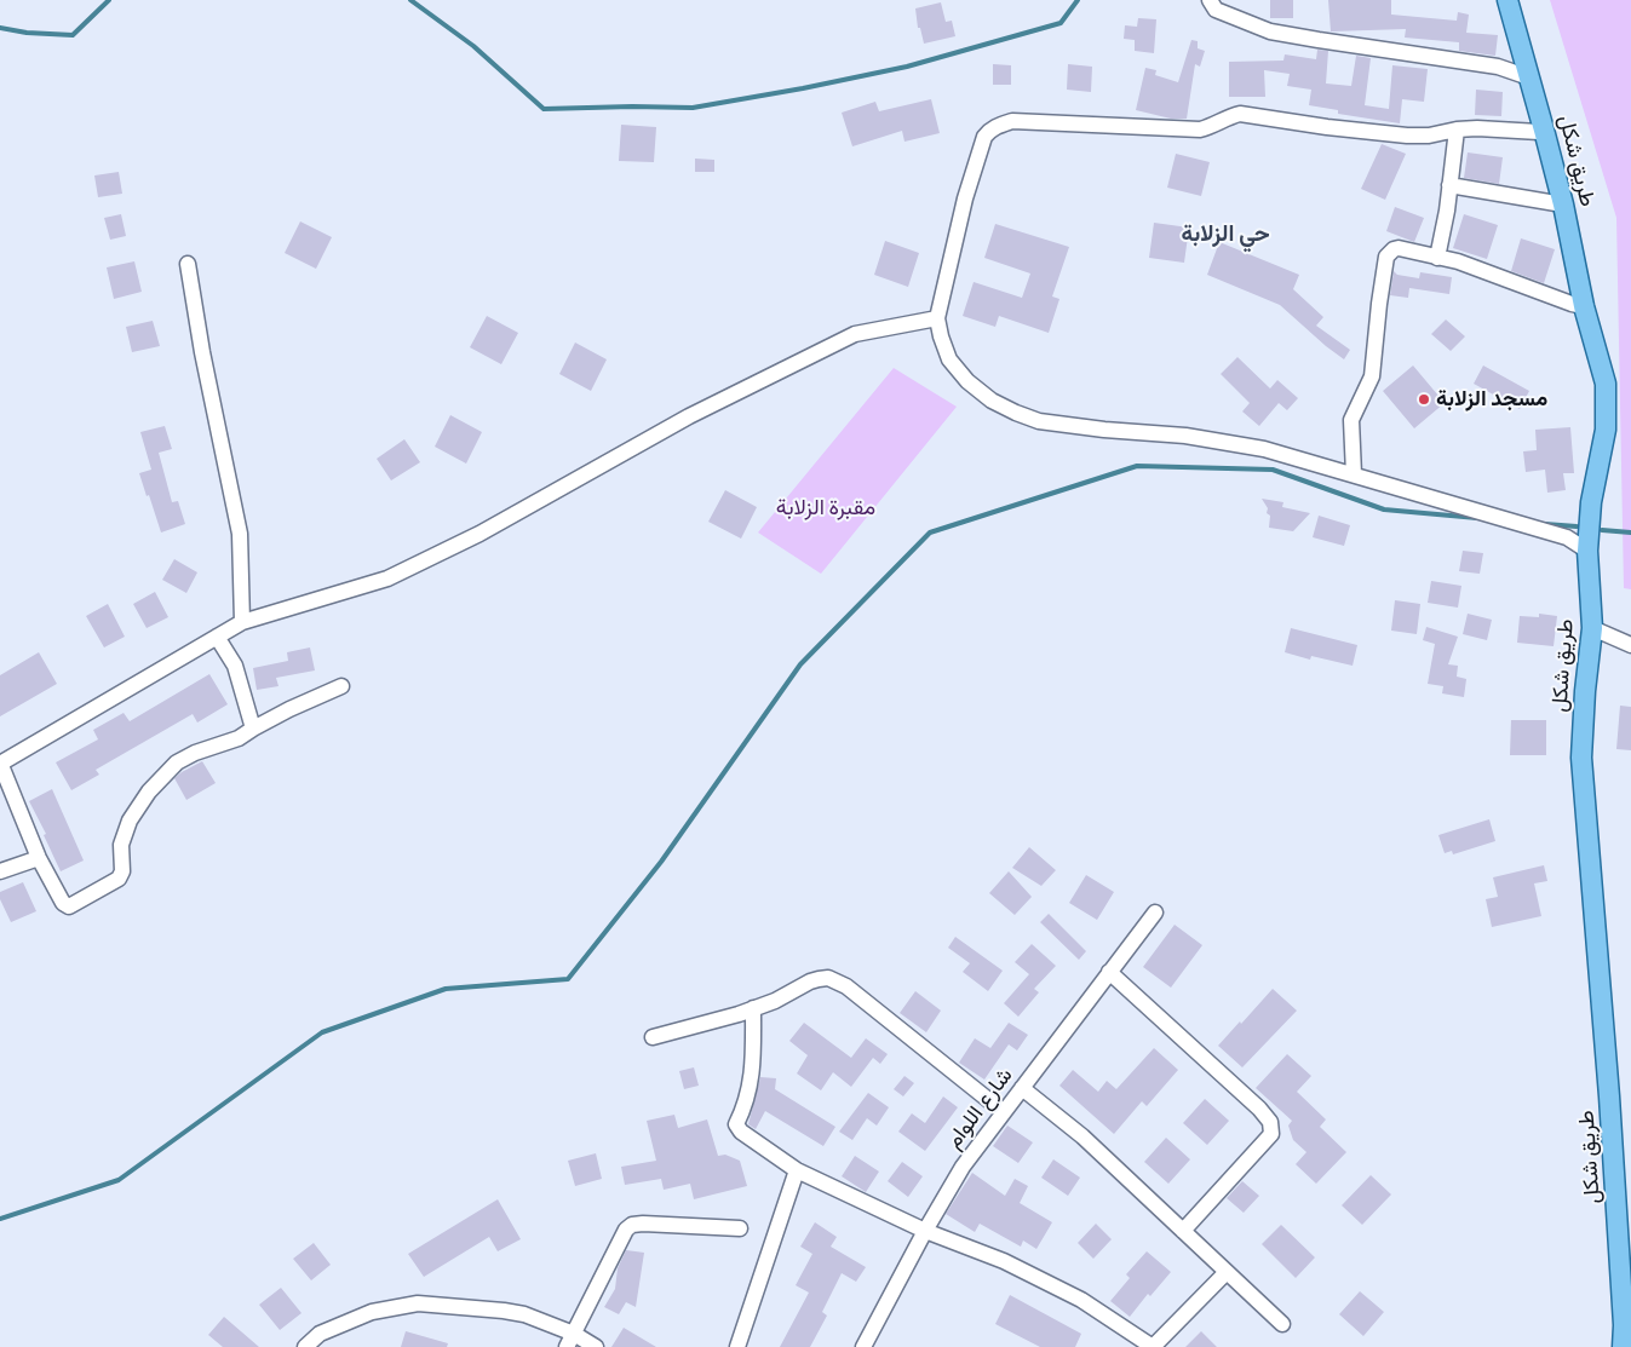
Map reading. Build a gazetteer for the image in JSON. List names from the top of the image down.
{
  "streets": {
    "main road": ["طريق شكل"],
    "street": ["شارع اللوام"]
  },
  "districts": ["حي الزلابة"],
  "parks": ["مقبرة الزلابة"],
  "places": ["مسجد الزلابة"]
}
